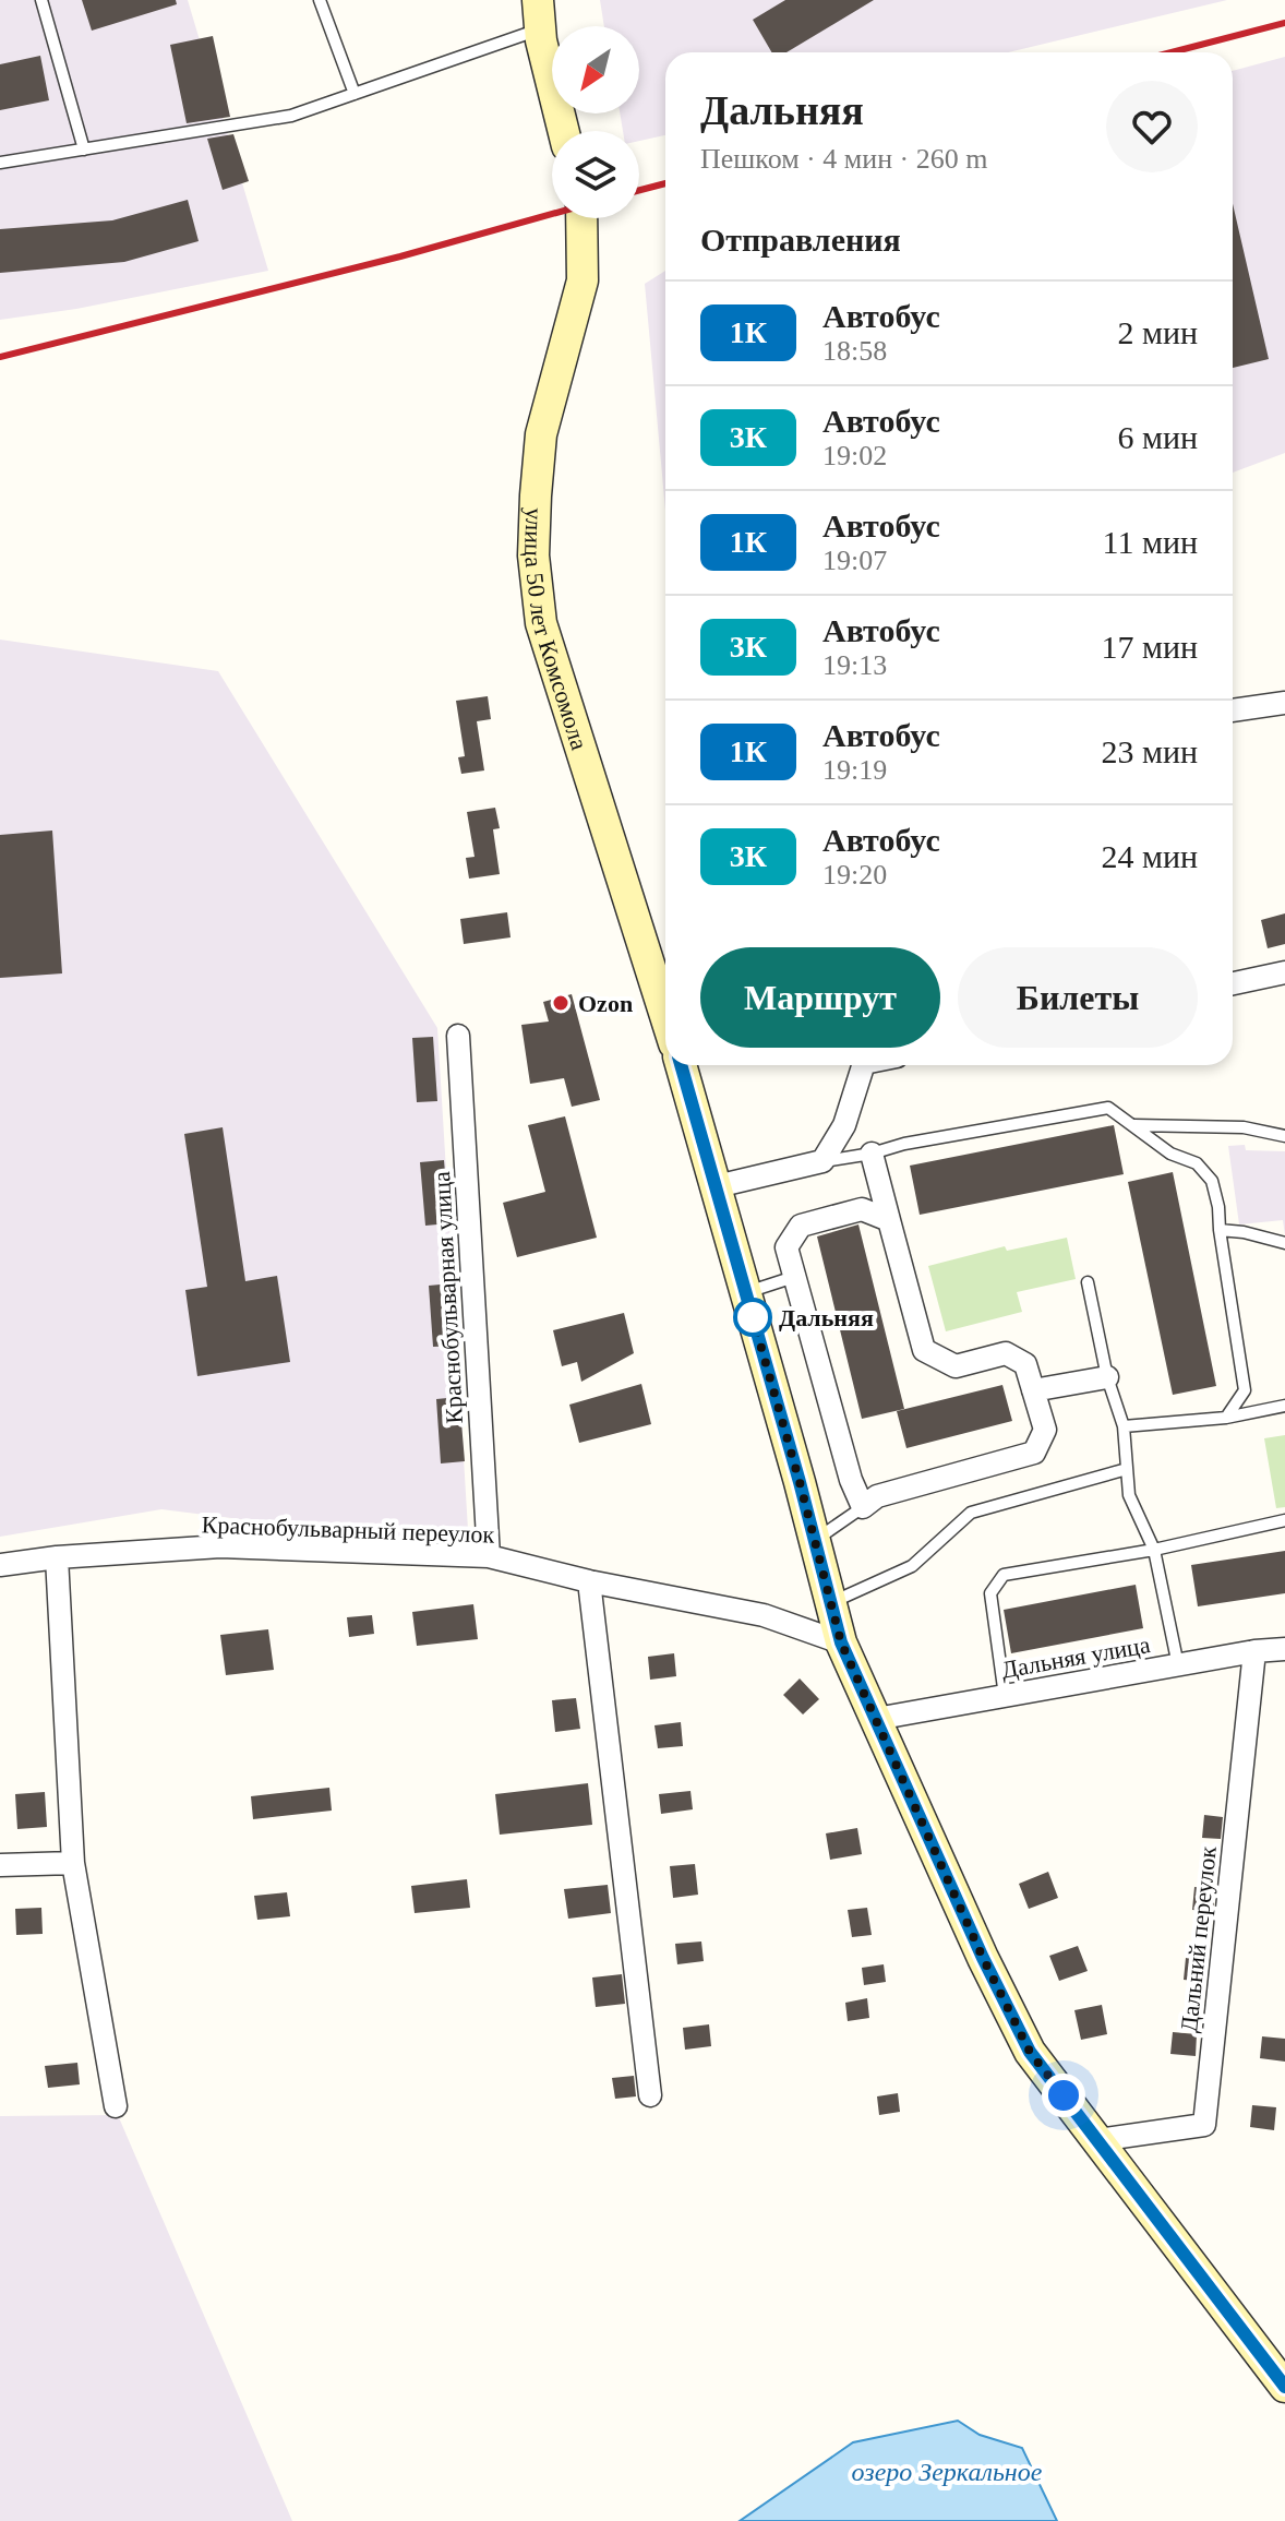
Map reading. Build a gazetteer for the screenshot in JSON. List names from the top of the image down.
{
  "streets": {
    "street": [
      "улица 50 лет Комсомола",
      "Краснобульварная улица",
      "Краснобульварный переулок",
      "Дальняя улица",
      "Дальний переулок"
    ]
  },
  "crossings": [
    ["Краснобульварная улица", "Краснобульварный переулок"],
    ["Дальняя улица", "Дальний переулок"]
  ],
  "water": ["озеро Зеркальное"],
  "places": ["Ozon", "Дальняя"],
  "lines": ["bus line 1К"],
  "north": "bottom left",
  "page": {
    "heading": [
      ["Дальняя", "Пешком · 4 мин · 260 m"],
      "Отправления"
    ],
    "list": [
      {
        "mark": "1К",
        "name": "Автобус",
        "note": "18:58",
        "value": "2 мин"
      },
      {
        "mark": "3К",
        "name": "Автобус",
        "note": "19:02",
        "value": "6 мин"
      },
      {
        "mark": "1К",
        "name": "Автобус",
        "note": "19:07",
        "value": "11 мин"
      },
      {
        "mark": "3К",
        "name": "Автобус",
        "note": "19:13",
        "value": "17 мин"
      },
      {
        "mark": "1К",
        "name": "Автобус",
        "note": "19:19",
        "value": "23 мин"
      },
      {
        "mark": "3К",
        "name": "Автобус",
        "note": "19:20",
        "value": "24 мин"
      }
    ],
    "buttons": ["Маршрут", "Билеты"]
  }
}
